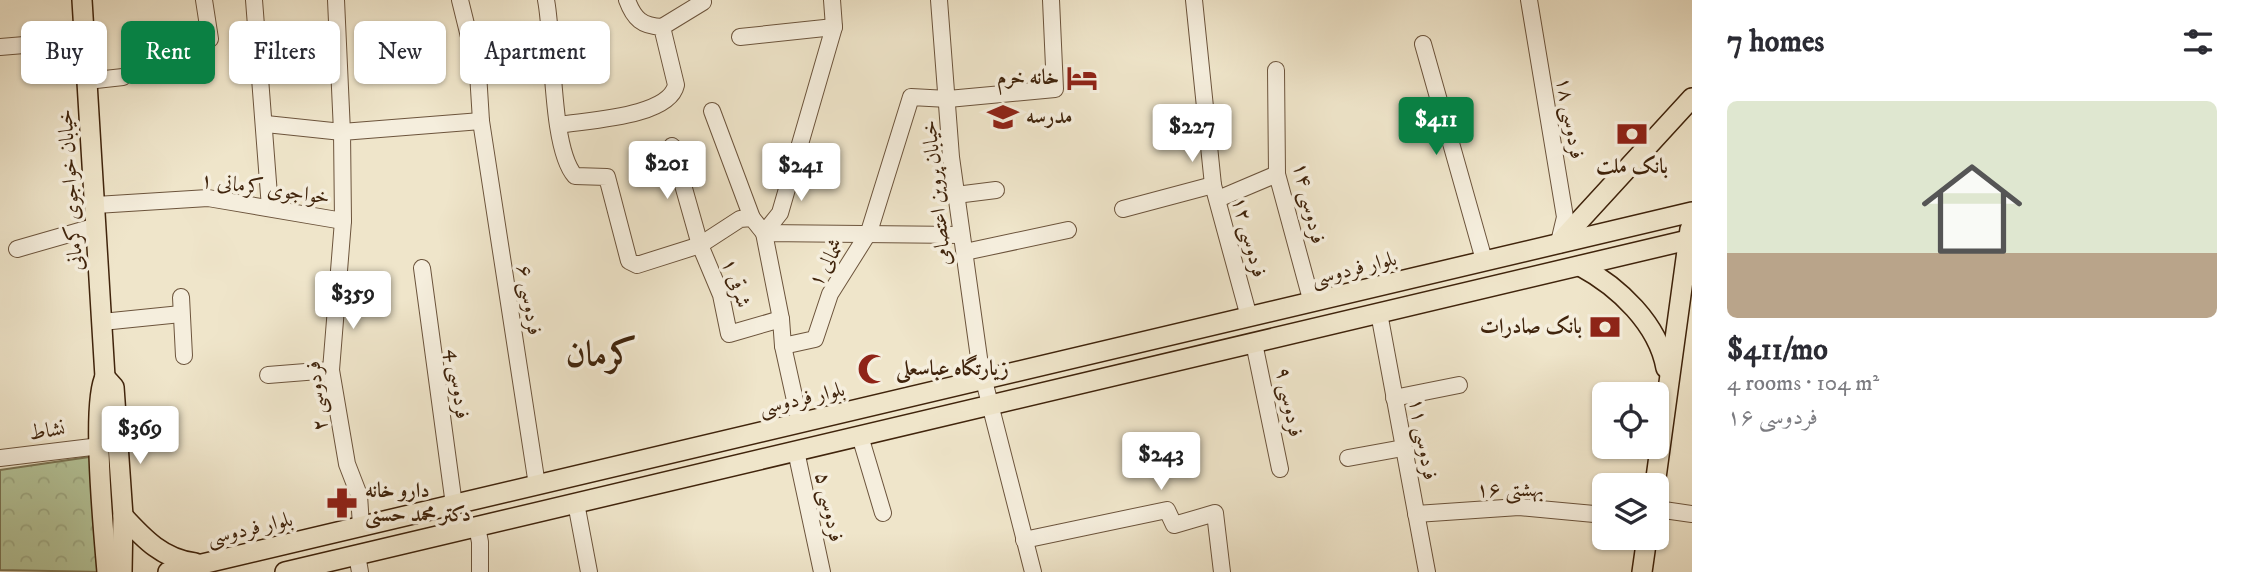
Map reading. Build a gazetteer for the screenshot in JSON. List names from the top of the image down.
{
  "streets": {
    "main road": ["خیابان خواجوی کرمانی", "بلوار فردوسی"],
    "street": [
      "فردوسی ۱۸",
      "خواجوی کرمانی ۱",
      "خیابان پروین اعتصامی",
      "فردوسی ۱۴",
      "فردوسی ۱۲",
      "شمالی ۱",
      "شرقی ۱",
      "فردوسی ۶",
      "فردوسی 4",
      "فردوسی ۲",
      "فردوسی ۹",
      "نشاط",
      "فردوسی ۱۱",
      "بهشتی ۱۶",
      "فردوسی ۵"
    ]
  },
  "crossings": [
    ["فردوسی ۱۸", "بلوار فردوسی"],
    ["خواجوی کرمانی ۱", "خیابان خواجوی کرمانی"],
    ["خواجوی کرمانی ۱", "فردوسی ۲"],
    ["خیابان پروین اعتصامی", "شمالی ۱"],
    ["خیابان پروین اعتصامی", "بلوار فردوسی"],
    ["فردوسی ۱۴", "بلوار فردوسی"],
    ["فردوسی ۱۲", "بلوار فردوسی"],
    ["بلوار فردوسی", "فردوسی ۶"],
    ["بلوار فردوسی", "فردوسی 4"],
    ["بلوار فردوسی", "فردوسی ۲"],
    ["فردوسی ۱۱", "بهشتی ۱۶"]
  ],
  "districts": ["کرمان"],
  "places": {
    "hotel": ["خانه خرم"],
    "school or university": ["مدرسه"],
    "bank": ["بانک ملت", "بانک صادرات"],
    "mosque": ["زیارتگاه عباسعلی"],
    "pharmacy": ["دارو خانه دکتر محمد حسنی"]
  },
  "page": {
    "heading": "7 homes",
    "chip": [
      "Buy",
      "Rent",
      "Filters",
      "New",
      "Apartment"
    ],
    "list": [
      {
        "name": "$411/mo",
        "note": "4 rooms · 104 m² · فردوسی ۱۶"
      }
    ],
    "price": [
      "$411",
      "$227",
      "$201",
      "$241",
      "$359",
      "$369",
      "$243"
    ]
  }
}
